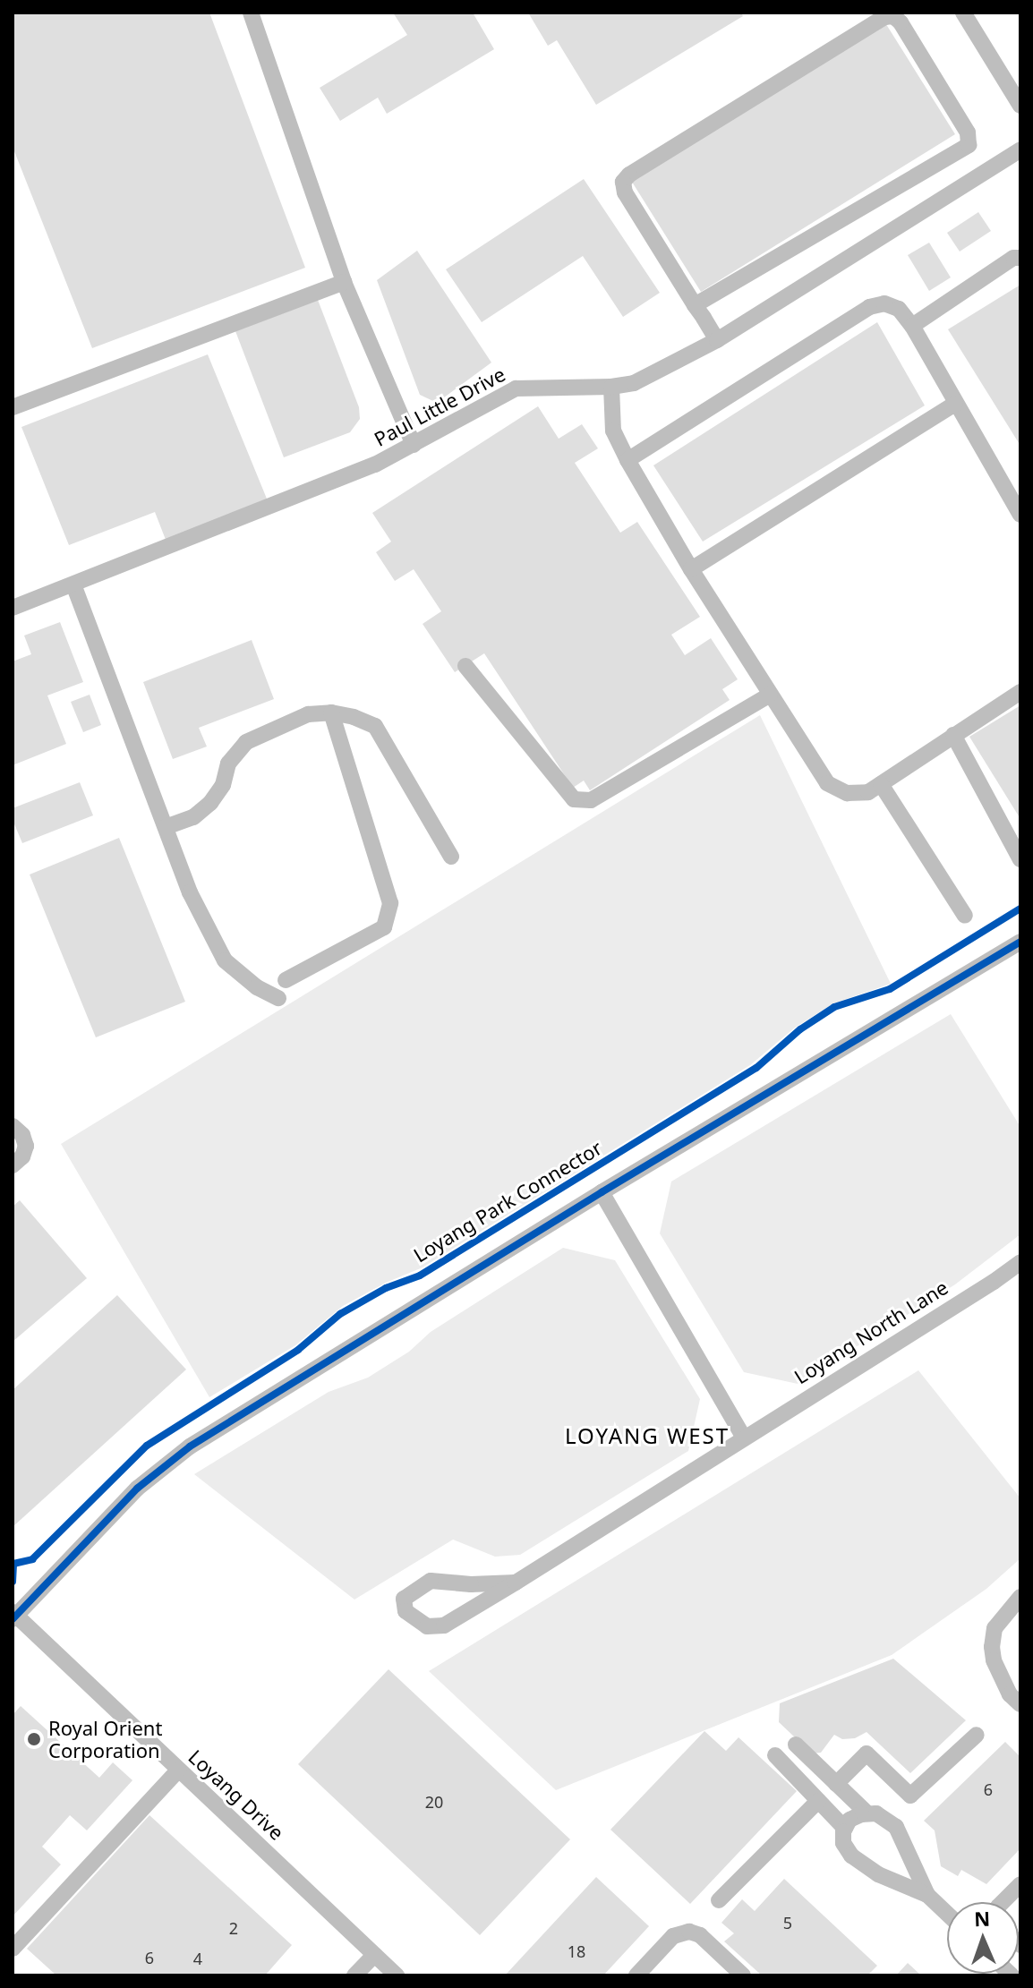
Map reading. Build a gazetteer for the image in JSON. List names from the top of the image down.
{
  "streets": {
    "street": ["Paul Little Drive", "Loyang North Lane", "Loyang Drive"],
    "cycle path": ["Loyang Park Connector"]
  },
  "districts": ["LOYANG WEST"],
  "places": ["Royal Orient Corporation"],
  "house_numbers": [
    "6",
    "20",
    "5",
    "2",
    "18",
    "6",
    "4"
  ],
  "north": "top"
}
